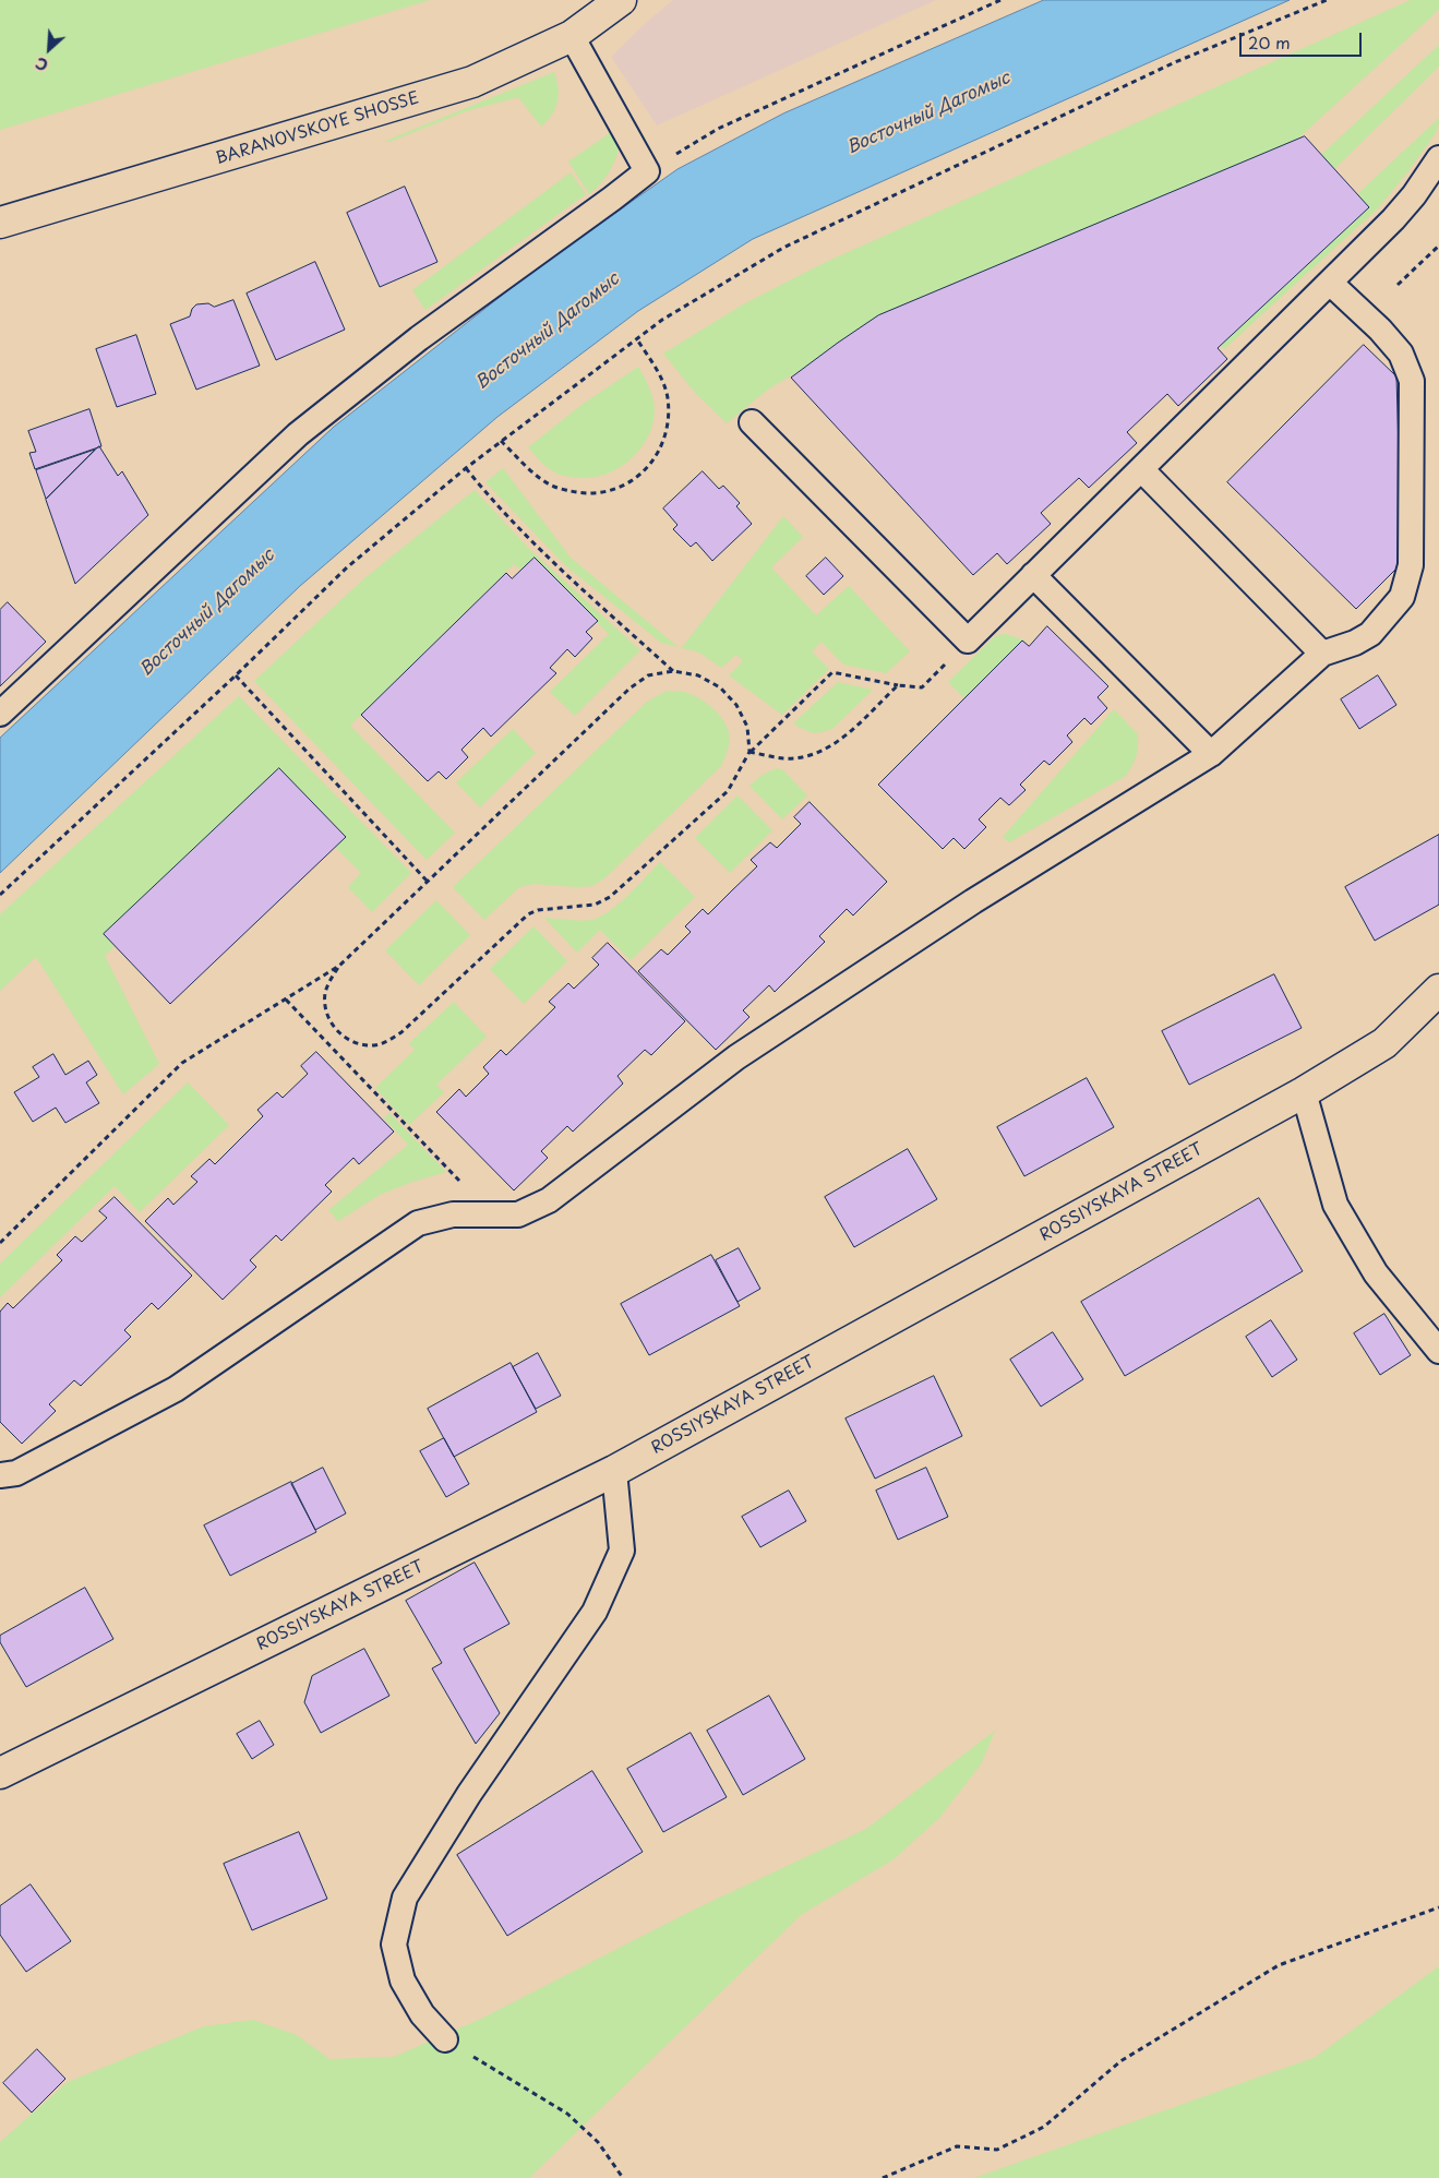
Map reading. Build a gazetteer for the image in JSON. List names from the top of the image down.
{
  "streets": {
    "street": ["BARANOVSKOYE SHOSSE", "ROSSIYSKAYA STREET"]
  },
  "water": ["Восточный Дагомыс"],
  "scale_bar": "20 m",
  "north": "bottom left"
}
